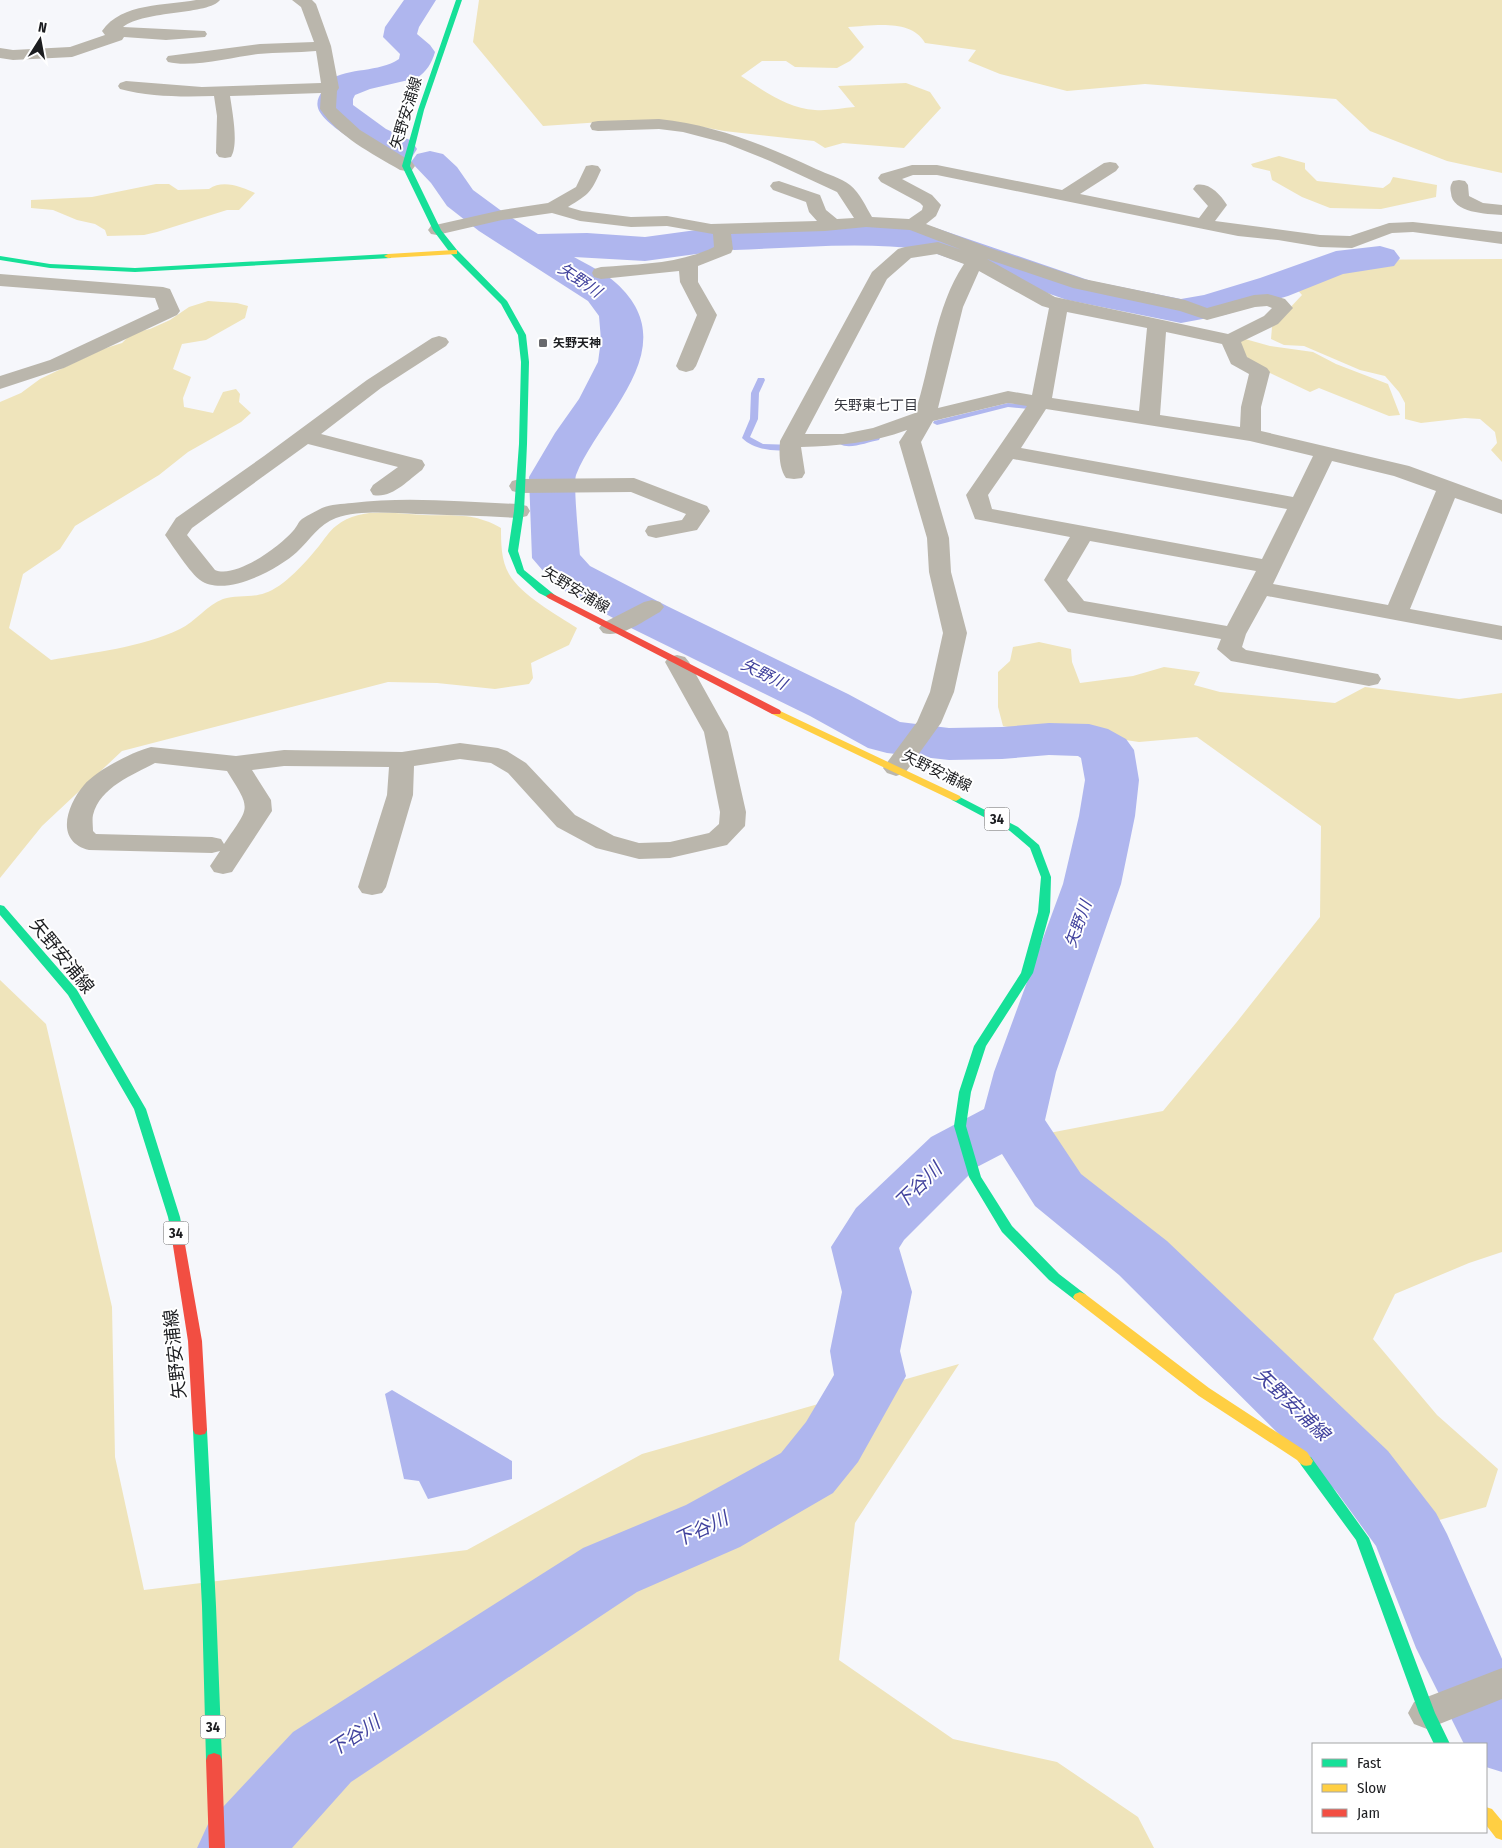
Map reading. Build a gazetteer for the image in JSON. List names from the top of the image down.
{
  "streets": {
    "main road": ["矢野安浦線", "34"]
  },
  "districts": ["矢野東七丁目"],
  "water": ["矢野川", "下谷川", "矢野安浦線"],
  "places": {
    "transit": ["矢野天神"]
  },
  "legend": ["Fast", "Slow", "Jam"],
  "north": "top"
}
